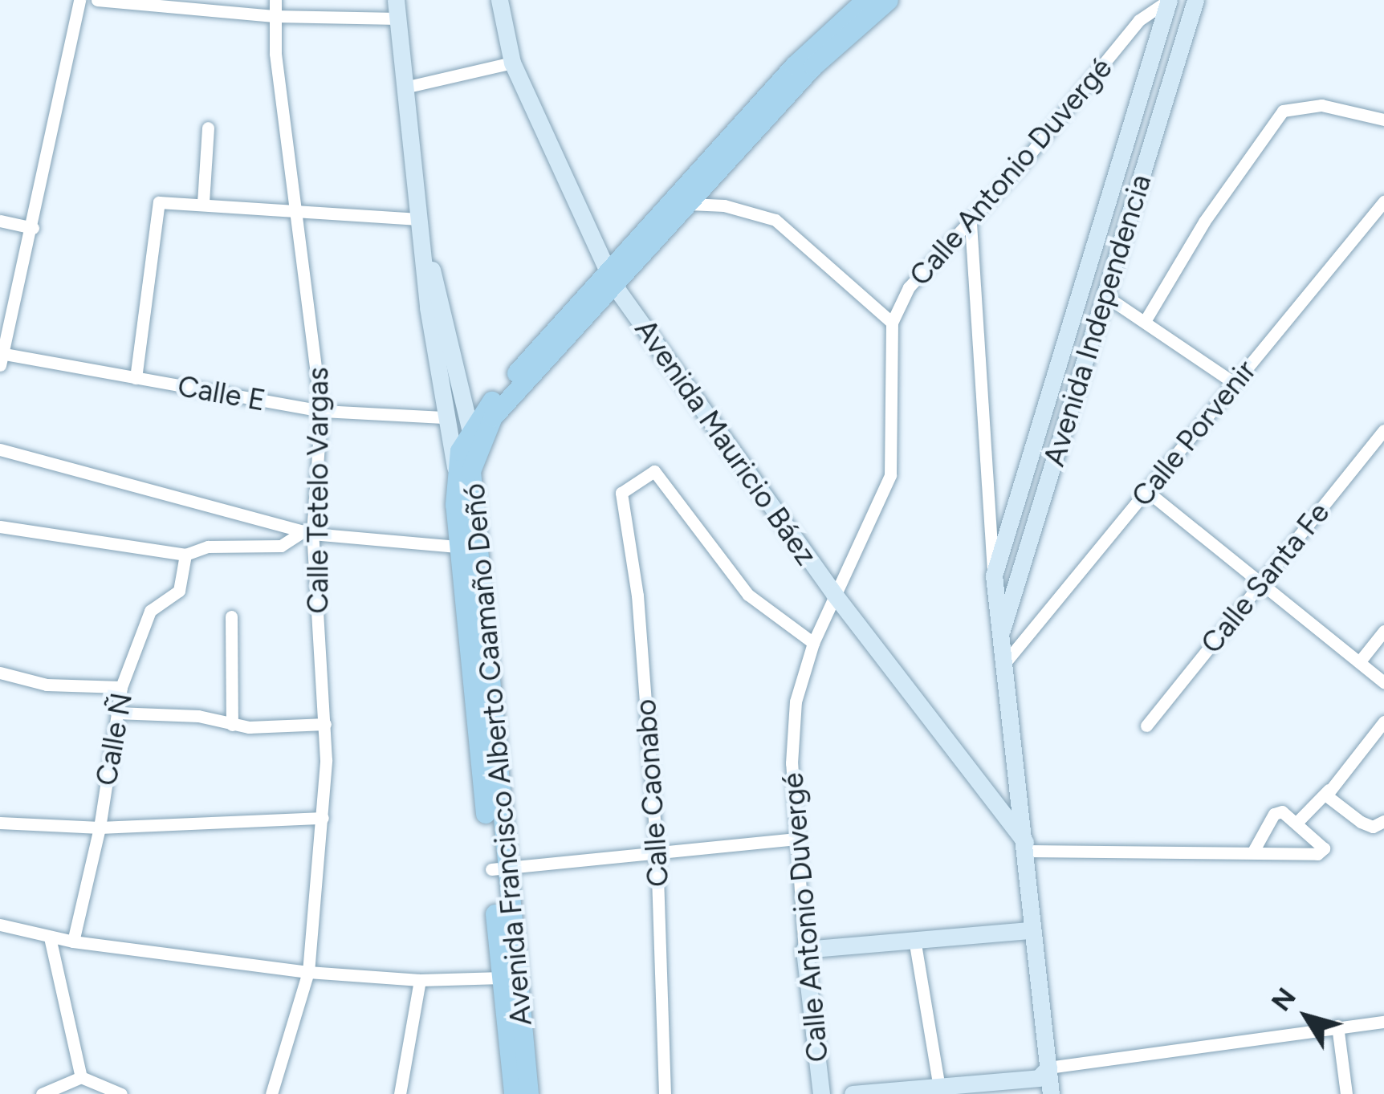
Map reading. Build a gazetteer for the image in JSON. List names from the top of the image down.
{
  "streets": {
    "main road": [
      "Calle Antonio Duvergé",
      "Avenida Independencia",
      "Avenida Mauricio Báez",
      "Avenida Francisco Alberto Caamaño Deñó"
    ],
    "street": [
      "Calle E",
      "Calle Porvenir",
      "Calle Tetelo Vargas",
      "Calle Santa Fe",
      "Calle Ñ",
      "Calle Caonabo"
    ]
  },
  "crossings": [
    ["Calle Antonio Duvergé", "Avenida Independencia"],
    ["Calle Antonio Duvergé", "Avenida Mauricio Báez"],
    ["Calle Antonio Duvergé", "Calle Caonabo"],
    ["Avenida Independencia", "Calle Porvenir"],
    ["Avenida Independencia", "Avenida Mauricio Báez"],
    ["Calle E", "Calle Tetelo Vargas"],
    ["Avenida Mauricio Báez", "Avenida Francisco Alberto Caamaño Deñó"]
  ],
  "north": "top left"
}
